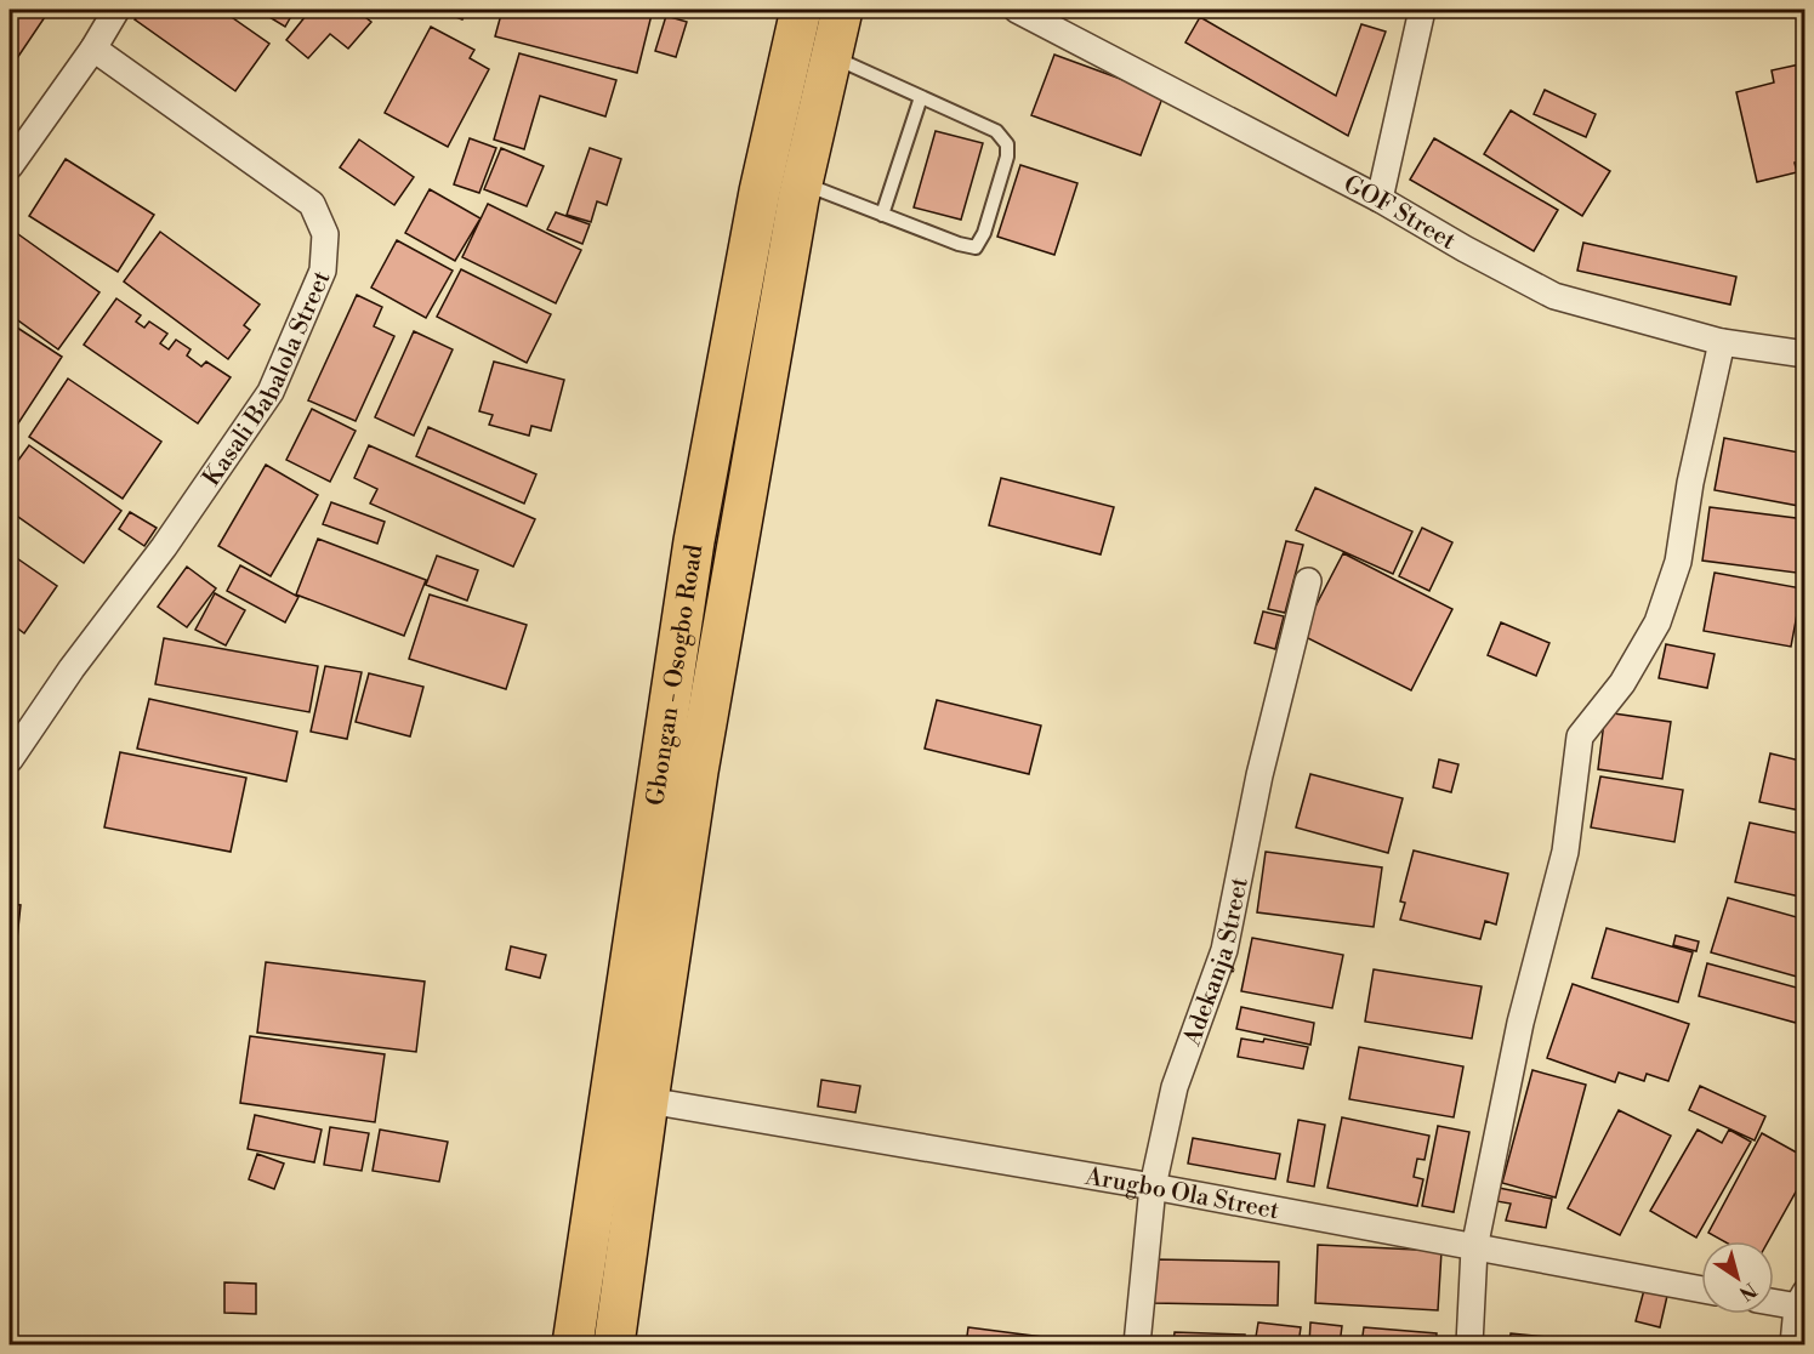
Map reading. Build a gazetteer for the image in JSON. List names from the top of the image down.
{
  "streets": {
    "main road": ["Gbongan - Osogbo Road"],
    "street": [
      "GOF Street",
      "Kasali Babalola Street",
      "Adekanja Street",
      "Arugbo Ola Street"
    ]
  },
  "crossings": [
    ["Gbongan - Osogbo Road", "Arugbo Ola Street"],
    ["Adekanja Street", "Arugbo Ola Street"]
  ],
  "north": "bottom right"
}
